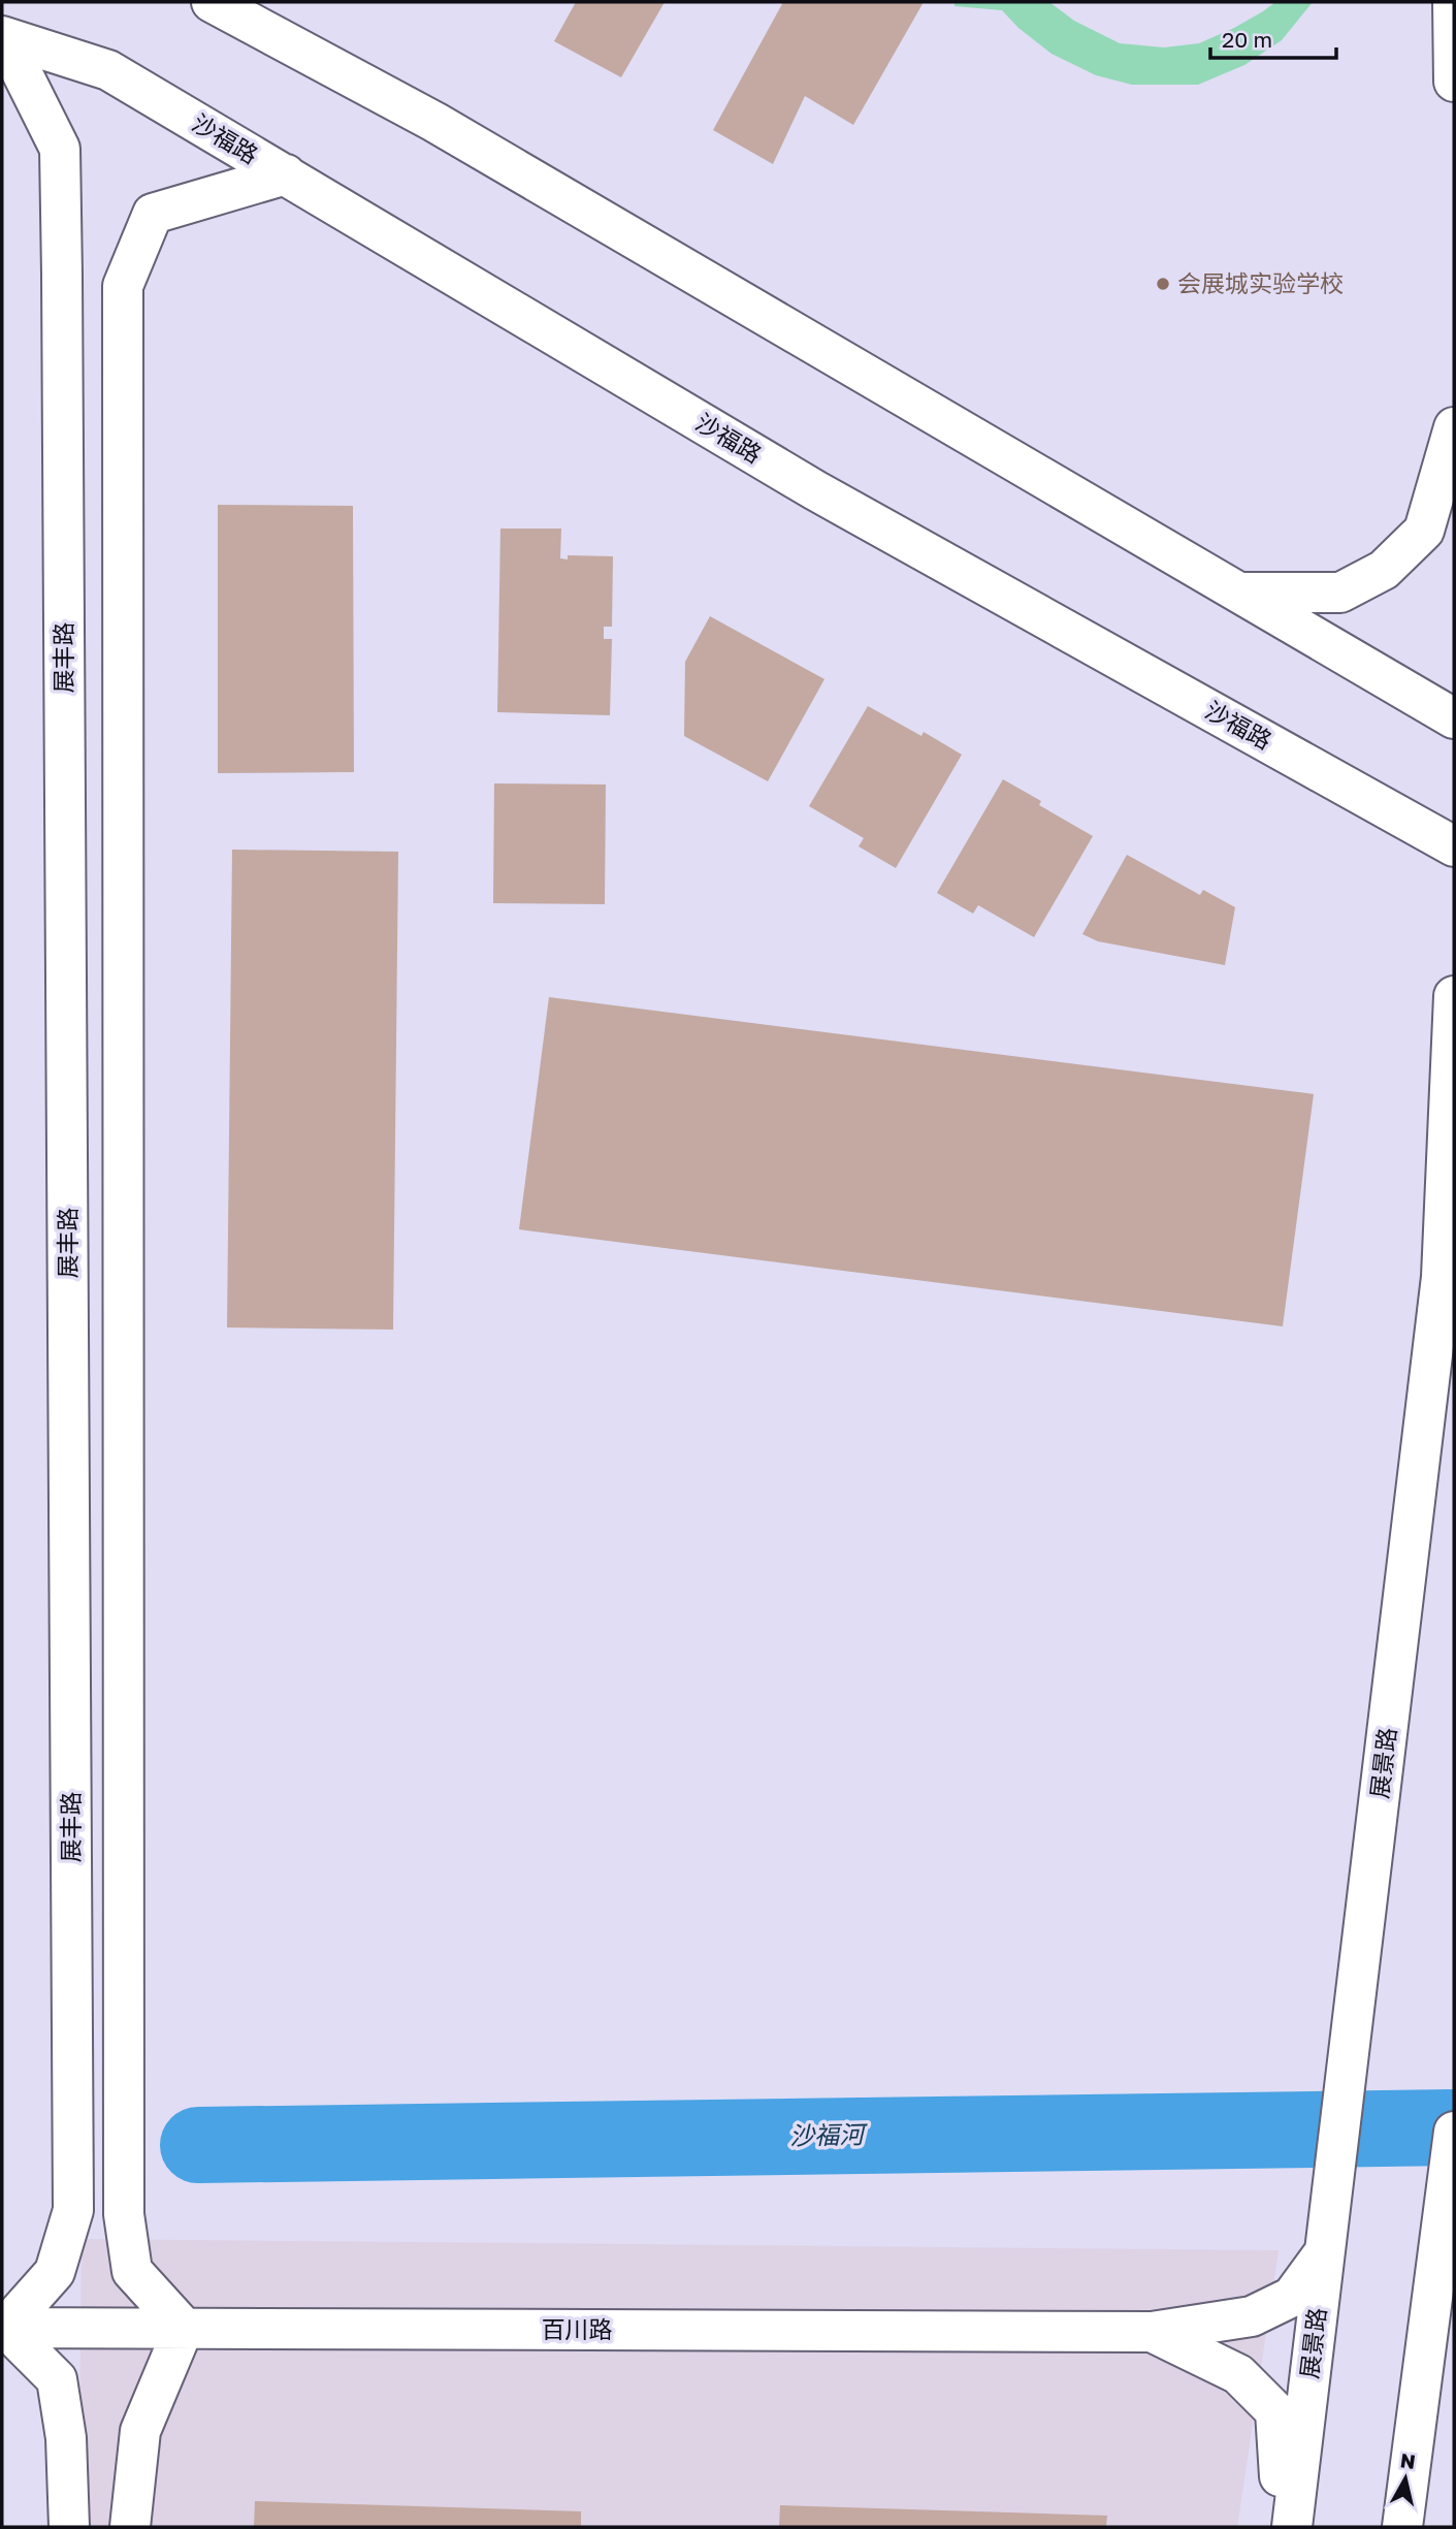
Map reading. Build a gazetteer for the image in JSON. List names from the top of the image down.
{
  "streets": {
    "street": [
      "沙福路",
      "展丰路",
      "展景路",
      "百川路"
    ]
  },
  "crossings": [
    ["沙福路", "展丰路"],
    ["展丰路", "百川路"],
    ["展景路", "百川路"]
  ],
  "water": ["沙福河"],
  "places": ["会展城实验学校"],
  "scale_bar": "20 m",
  "north": "top"
}
